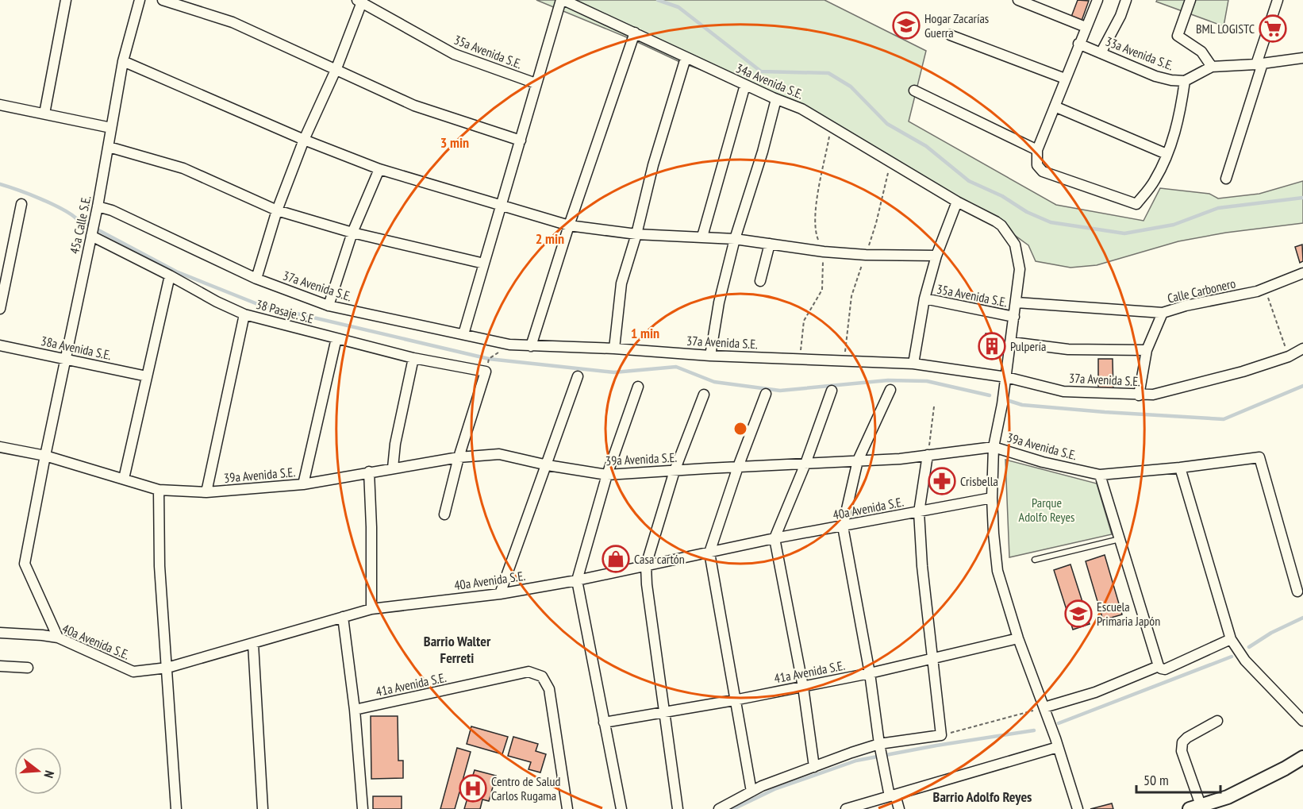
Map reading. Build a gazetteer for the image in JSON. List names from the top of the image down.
{
  "streets": {
    "street": [
      "35a Avenida S.E.",
      "33a Avenida S.E.",
      "34a Avenida S.E.",
      "45a Calle S.E.",
      "37a Avenida S.E.",
      "Calle Carbonero",
      "38 Pasaje. S.E",
      "38a Avenida S.E.",
      "39a Avenida S.E.",
      "40a Avenida S.E.",
      "41a Avenida S.E."
    ]
  },
  "crossings": [
    ["35a Avenida S.E.", "34a Avenida S.E."],
    ["34a Avenida S.E.", "37a Avenida S.E."],
    ["34a Avenida S.E.", "Calle Carbonero"],
    ["34a Avenida S.E.", "39a Avenida S.E."],
    ["34a Avenida S.E.", "40a Avenida S.E."],
    ["34a Avenida S.E.", "41a Avenida S.E."],
    ["45a Calle S.E.", "37a Avenida S.E."],
    ["45a Calle S.E.", "38 Pasaje. S.E"],
    ["45a Calle S.E.", "38a Avenida S.E."],
    ["45a Calle S.E.", "39a Avenida S.E."],
    ["45a Calle S.E.", "40a Avenida S.E."]
  ],
  "districts": ["Barrio Walter Ferreti", "Barrio Adolfo Reyes"],
  "parks": ["Parque Adolfo Reyes"],
  "places": {
    "school or university": ["Hogar Zacarías Guerra", "Escuela Primaria Japón"],
    "supermarket": ["BML LOGISTC"],
    "building": ["Pulpería"],
    "pharmacy": ["Crisbella"],
    "shop": ["Casa cartón"],
    "hospital": ["Centro de Salud Carlos Rugama"]
  },
  "scale_bar": "50 m",
  "north": "right",
  "rings": ["3 min", "2 min", "1 min"]
}
